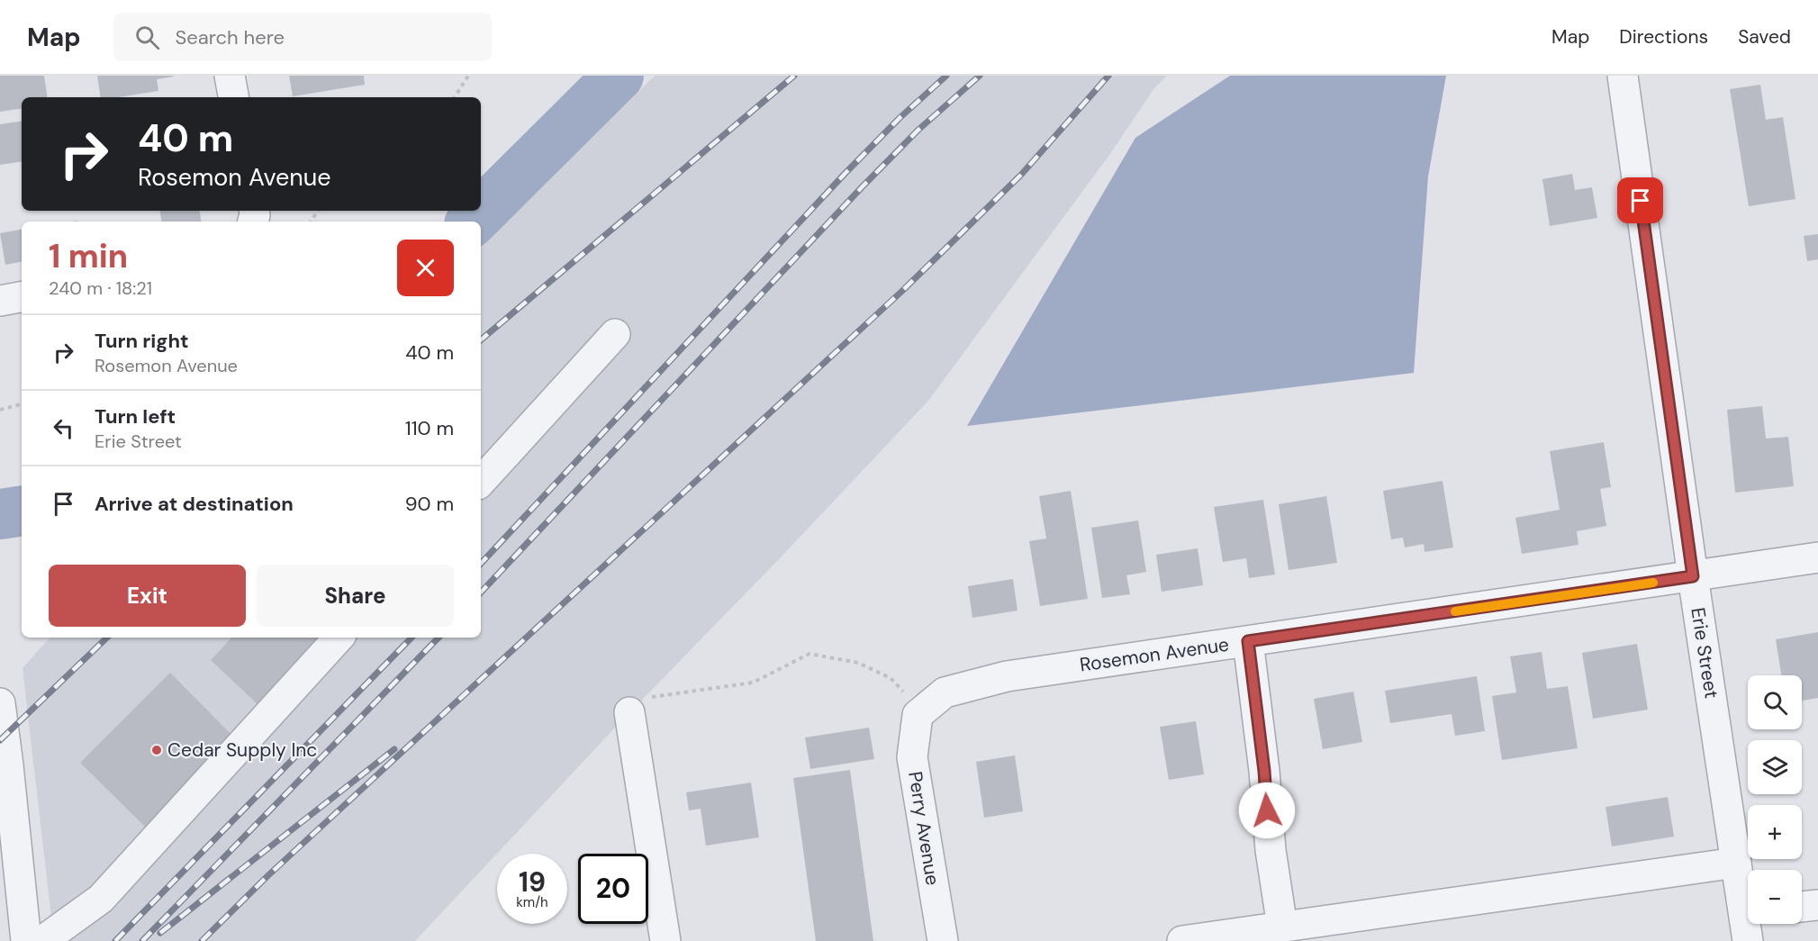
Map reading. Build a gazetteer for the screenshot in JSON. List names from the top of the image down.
{
  "streets": {
    "street": ["Erie Street", "Rosemon Avenue", "Perry Avenue"]
  },
  "crossings": [
    ["Erie Street", "Rosemon Avenue"],
    ["Rosemon Avenue", "Perry Avenue"]
  ],
  "places": ["Cedar Supply Inc"],
  "page": {
    "header": "Map",
    "search": "Search here",
    "nav": ["Map", "Directions", "Saved"],
    "turn": ["40 m", "Rosemon Avenue"],
    "heading": ["1 min", "240 m · 18:21"],
    "list": [
      {
        "name": "Turn right",
        "note": "Rosemon Avenue",
        "value": "40 m"
      },
      {
        "name": "Turn left",
        "note": "Erie Street",
        "value": "110 m"
      },
      {
        "name": "Arrive at destination",
        "value": "90 m"
      }
    ],
    "buttons": ["Exit", "Share"],
    "map_buttons": ["+", "−"],
    "speed": "19 km/h",
    "limit": "20"
  }
}
